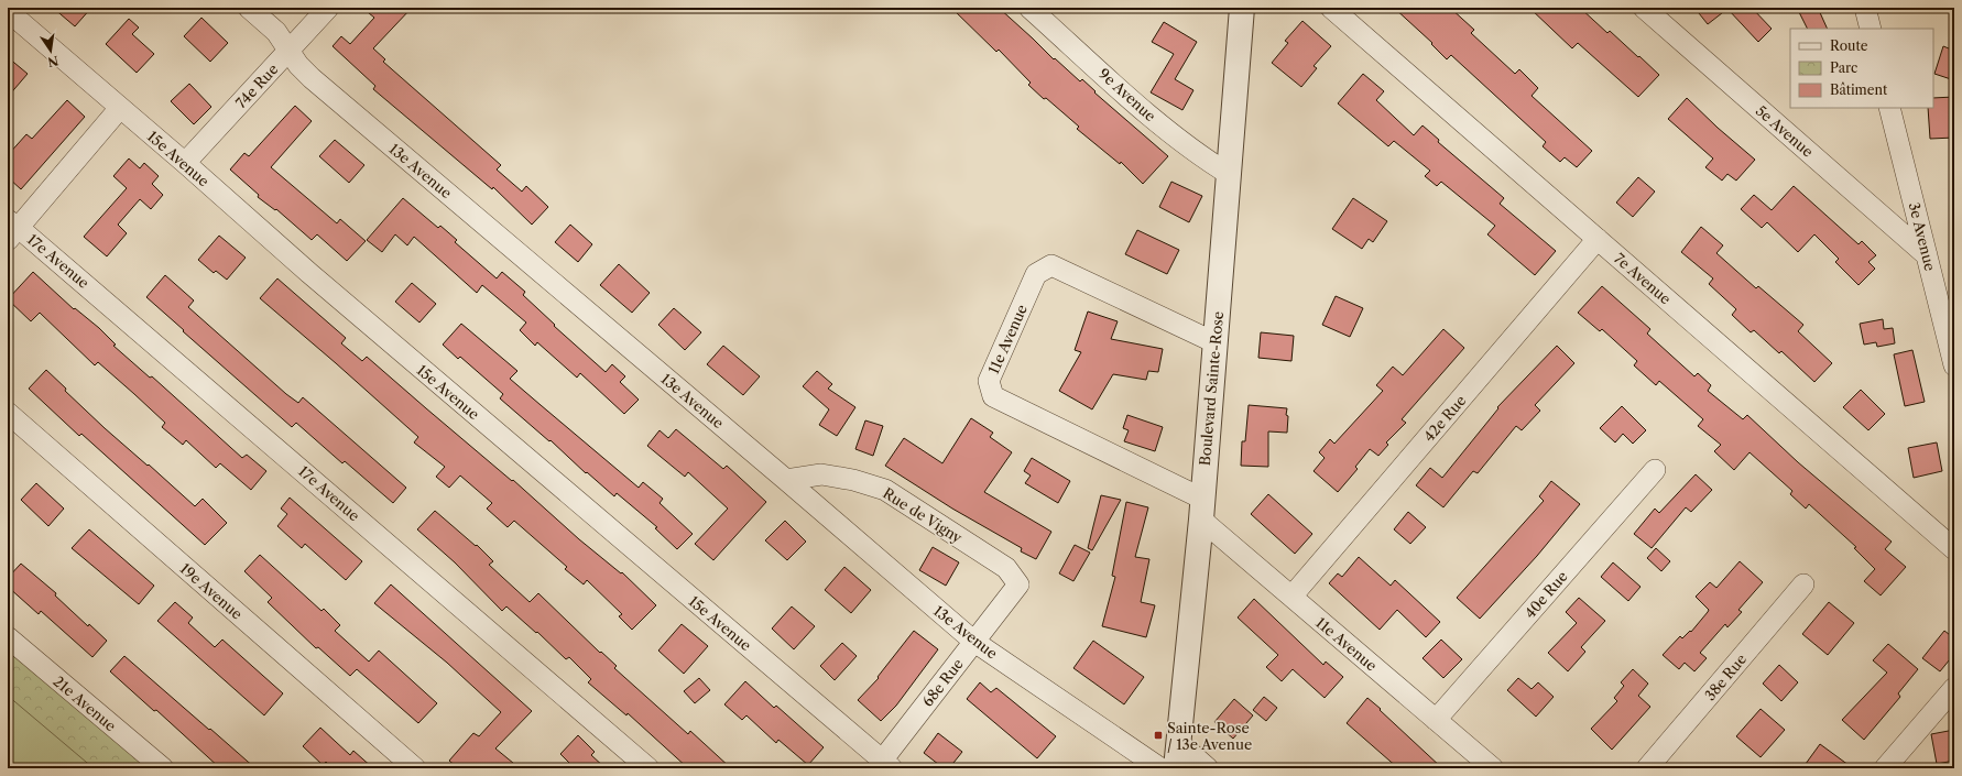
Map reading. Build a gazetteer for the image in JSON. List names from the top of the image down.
{
  "streets": {
    "street": [
      "74e Rue",
      "9e Avenue",
      "5e Avenue",
      "15e Avenue",
      "13e Avenue",
      "3e Avenue",
      "17e Avenue",
      "7e Avenue",
      "11e Avenue",
      "Boulevard Sainte-Rose",
      "42e Rue",
      "Rue de Vigny",
      "19e Avenue",
      "40e Rue",
      "38e Rue",
      "68e Rue",
      "21e Avenue"
    ]
  },
  "crossings": [
    ["74e Rue", "15e Avenue"],
    ["74e Rue", "13e Avenue"],
    ["9e Avenue", "Boulevard Sainte-Rose"],
    ["5e Avenue", "3e Avenue"],
    ["15e Avenue", "68e Rue"],
    ["13e Avenue", "Rue de Vigny"],
    ["13e Avenue", "68e Rue"],
    ["7e Avenue", "42e Rue"],
    ["11e Avenue", "Boulevard Sainte-Rose"],
    ["11e Avenue", "42e Rue"],
    ["11e Avenue", "40e Rue"],
    ["Rue de Vigny", "68e Rue"]
  ],
  "places": {
    "transit": ["Sainte-Rose / 13e Avenue"]
  },
  "legend": ["Route", "Parc", "Bâtiment"],
  "north": "bottom"
}
